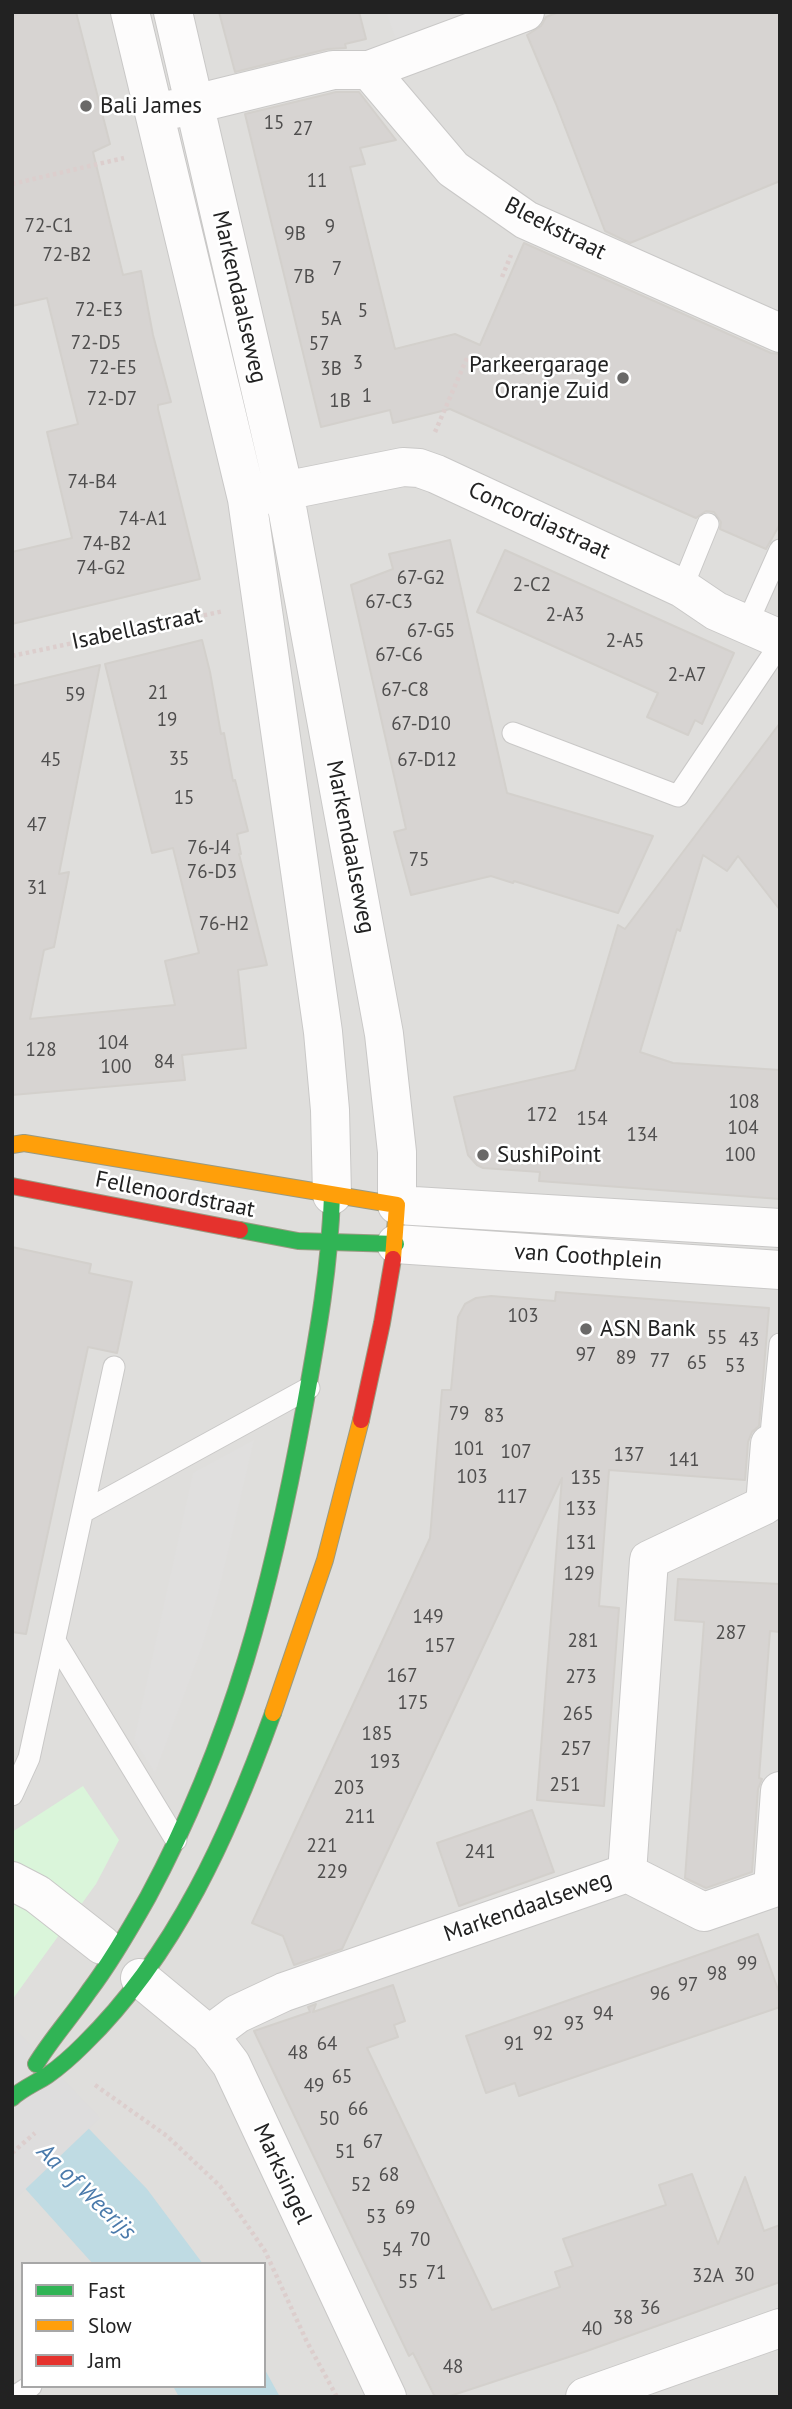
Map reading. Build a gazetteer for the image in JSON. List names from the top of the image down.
{
  "streets": {
    "main road": ["Markendaalseweg", "Fellenoordstraat"],
    "street": [
      "Bleekstraat",
      "Concordiastraat",
      "van Coothplein",
      "Marksingel"
    ],
    "path": ["Isabellastraat"]
  },
  "crossings": [
    ["Markendaalseweg", "Concordiastraat"],
    ["Markendaalseweg", "Isabellastraat"],
    ["Markendaalseweg", "Fellenoordstraat"],
    ["Markendaalseweg", "van Coothplein"],
    ["Markendaalseweg", "Marksingel"]
  ],
  "water": ["Aa of Weerijs"],
  "places": [
    "Bali James",
    "Parkeergarage Oranje Zuid",
    "SushiPoint",
    "ASN Bank"
  ],
  "house_numbers": [
    "15",
    "27",
    "11",
    "72-C1",
    "9",
    "9B",
    "72-B2",
    "7",
    "7B",
    "72-E3",
    "5",
    "5A",
    "72-D5",
    "57",
    "3",
    "72-E5",
    "3B",
    "1",
    "72-D7",
    "1B",
    "74-B4",
    "74-A1",
    "74-B2",
    "74-G2",
    "67-G2",
    "2-C2",
    "67-C3",
    "2-A3",
    "67-G5",
    "2-A5",
    "67-C6",
    "2-A7",
    "67-C8",
    "21",
    "59",
    "19",
    "67-D10",
    "35",
    "45",
    "67-D12",
    "15",
    "47",
    "76-J4",
    "75",
    "76-D3",
    "31",
    "76-H2",
    "104",
    "128",
    "84",
    "100",
    "108",
    "172",
    "154",
    "104",
    "134",
    "100",
    "103",
    "55",
    "43",
    "97",
    "89",
    "77",
    "65",
    "53",
    "79",
    "83",
    "101",
    "107",
    "137",
    "141",
    "103",
    "135",
    "117",
    "133",
    "131",
    "129",
    "149",
    "287",
    "281",
    "157",
    "167",
    "273",
    "175",
    "265",
    "185",
    "257",
    "193",
    "251",
    "203",
    "211",
    "221",
    "241",
    "229",
    "99",
    "98",
    "97",
    "96",
    "94",
    "93",
    "92",
    "64",
    "91",
    "48",
    "65",
    "49",
    "66",
    "50",
    "67",
    "51",
    "68",
    "52",
    "69",
    "53",
    "70",
    "54",
    "71",
    "30",
    "32A",
    "55",
    "36",
    "38",
    "40",
    "48"
  ],
  "legend": ["Fast", "Slow", "Jam"]
}
